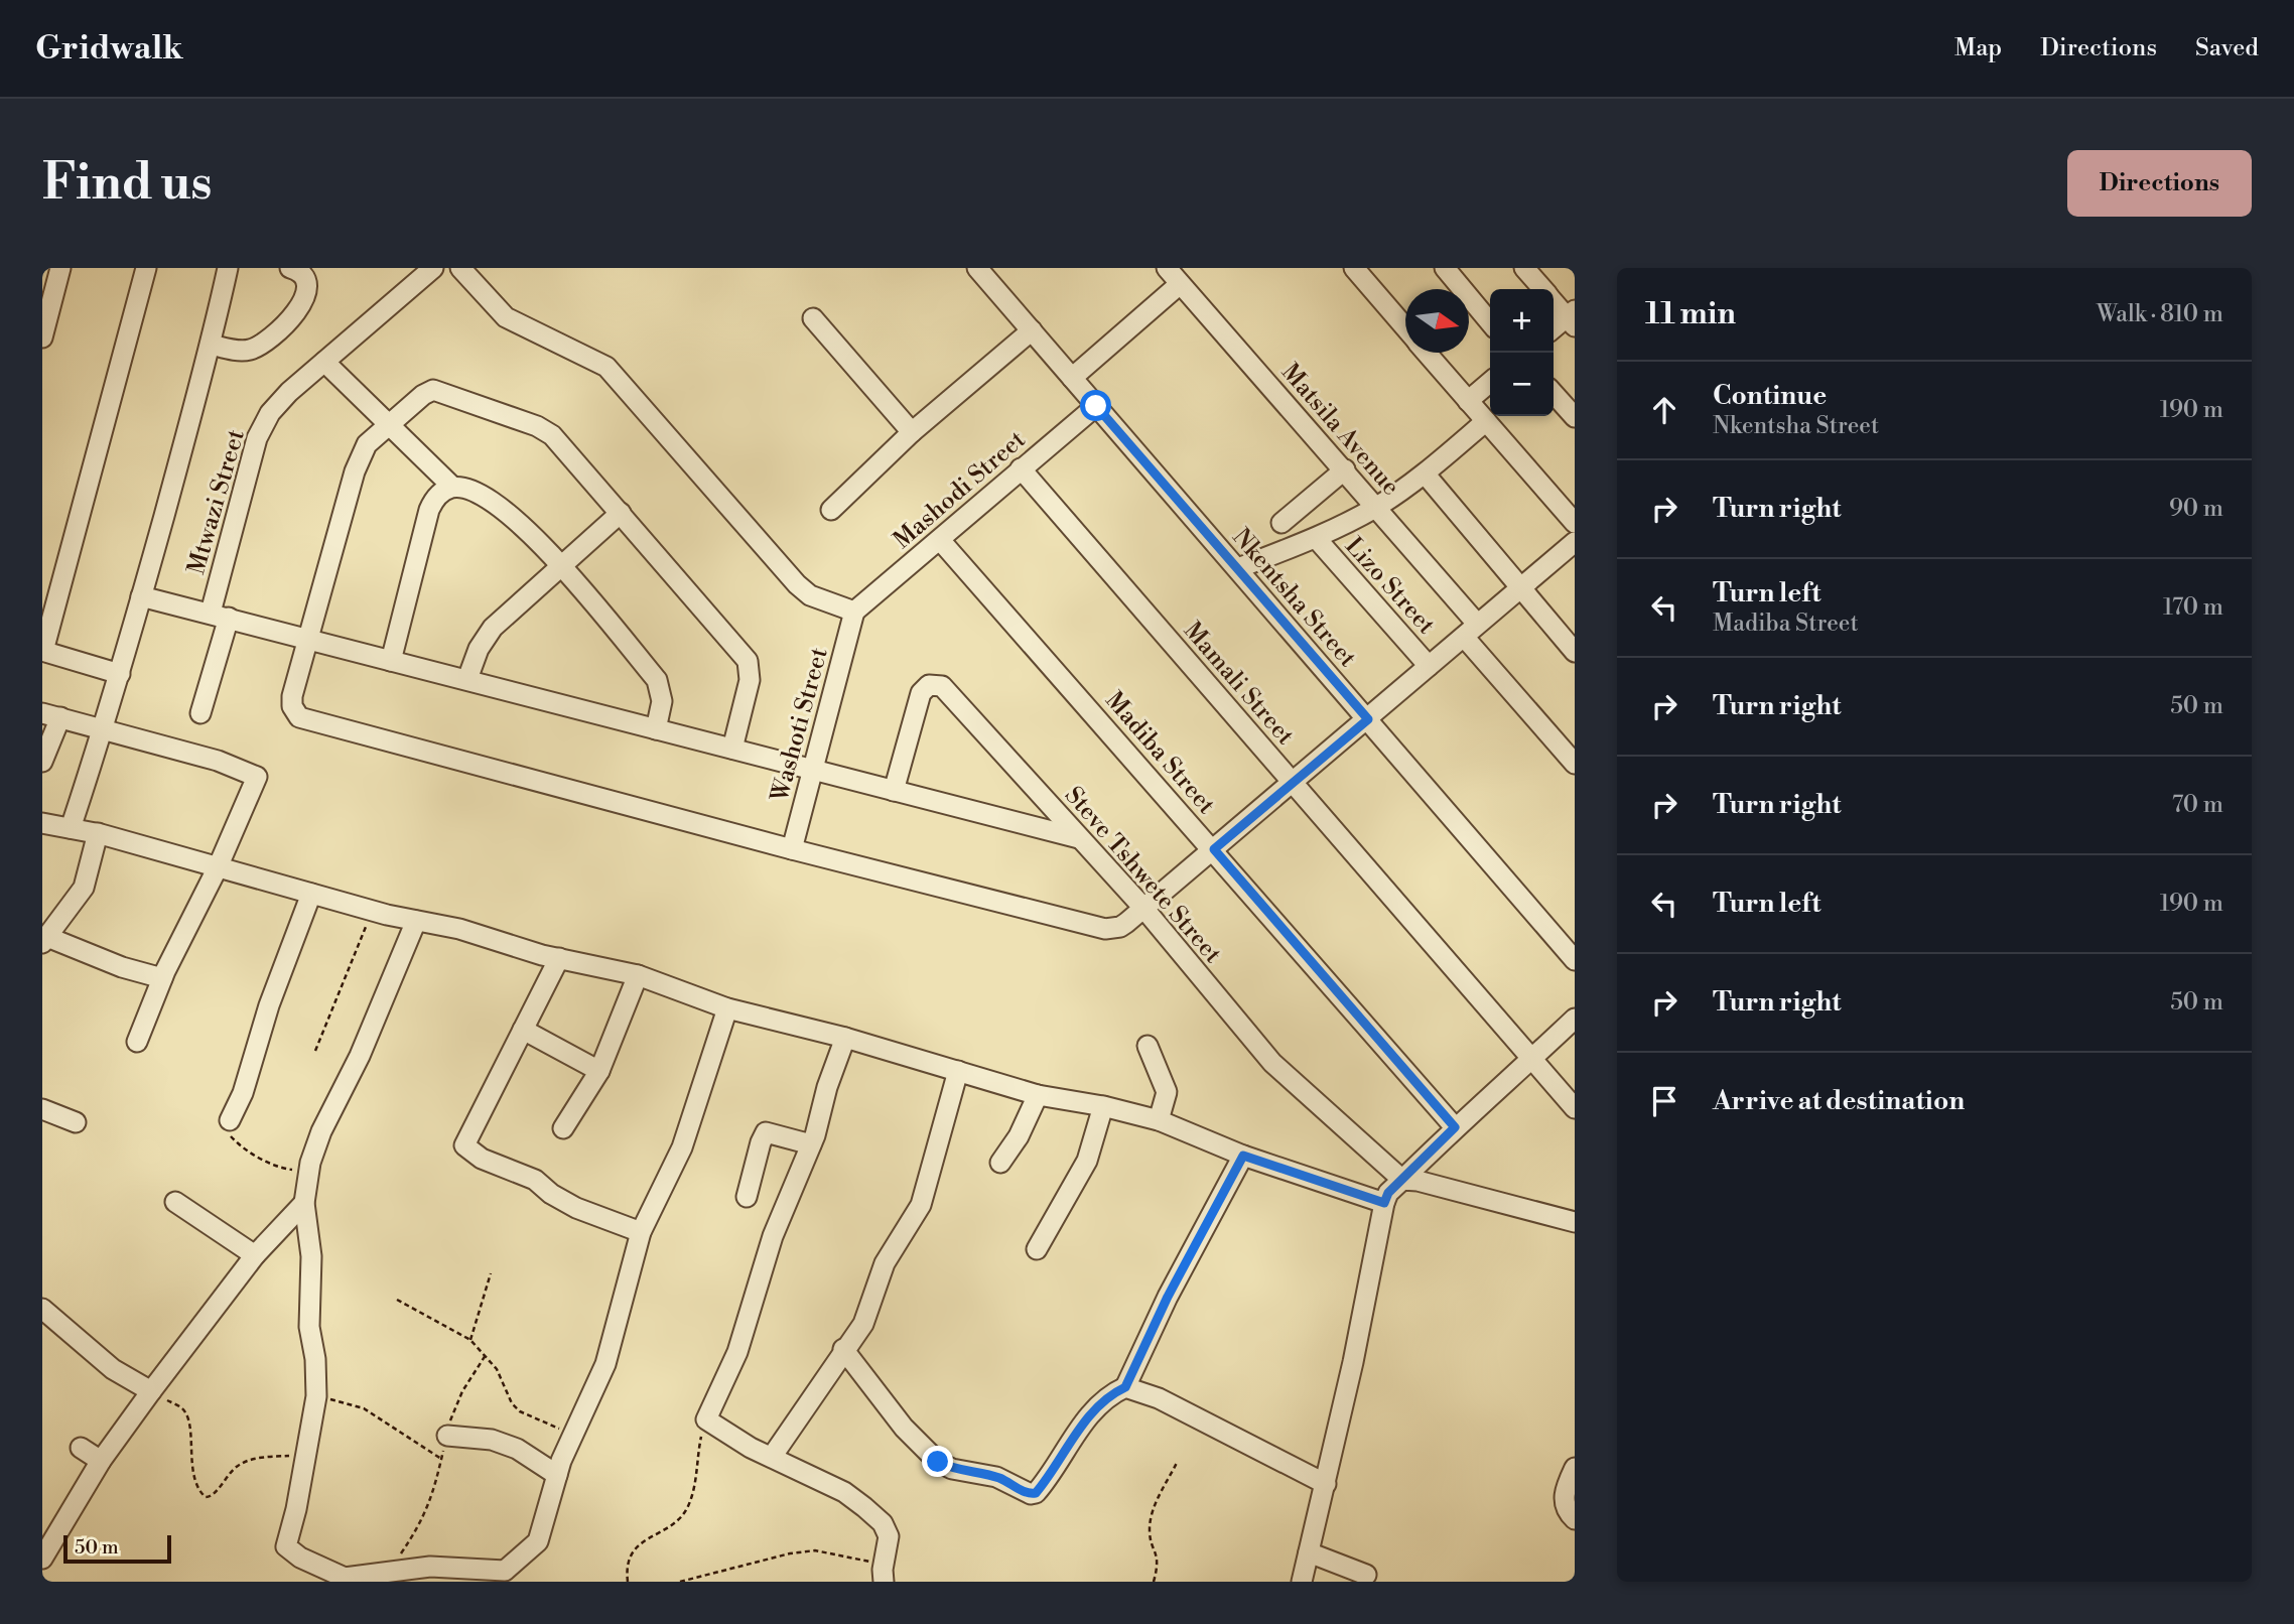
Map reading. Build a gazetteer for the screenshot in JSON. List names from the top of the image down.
{
  "streets": {
    "street": [
      "Matsila Avenue",
      "Mashodi Street",
      "Mtwazi Street",
      "Lizo Street",
      "Nkentsha Street",
      "Mamali Street",
      "Washoti Street",
      "Madiba Street",
      "Steve Tshwete Street"
    ]
  },
  "crossings": [
    ["Mashodi Street", "Nkentsha Street"],
    ["Mashodi Street", "Mamali Street"],
    ["Mashodi Street", "Washoti Street"],
    ["Mashodi Street", "Madiba Street"]
  ],
  "scale_bar": "50 m",
  "north": "right",
  "page": {
    "header": "Gridwalk",
    "nav": ["Map", "Directions", "Saved"],
    "buttons": "Directions",
    "title": "Find us",
    "heading": ["11 min", "Walk · 810 m"],
    "map_buttons": ["+", "−"],
    "list": [
      ["Continue", "Nkentsha Street", "190 m"],
      ["Turn right", "90 m"],
      ["Turn left", "Madiba Street", "170 m"],
      ["Turn right", "50 m"],
      ["Turn right", "70 m"],
      ["Turn left", "190 m"],
      ["Turn right", "50 m"],
      "Arrive at destination"
    ],
    "scale": "50 m"
  }
}
